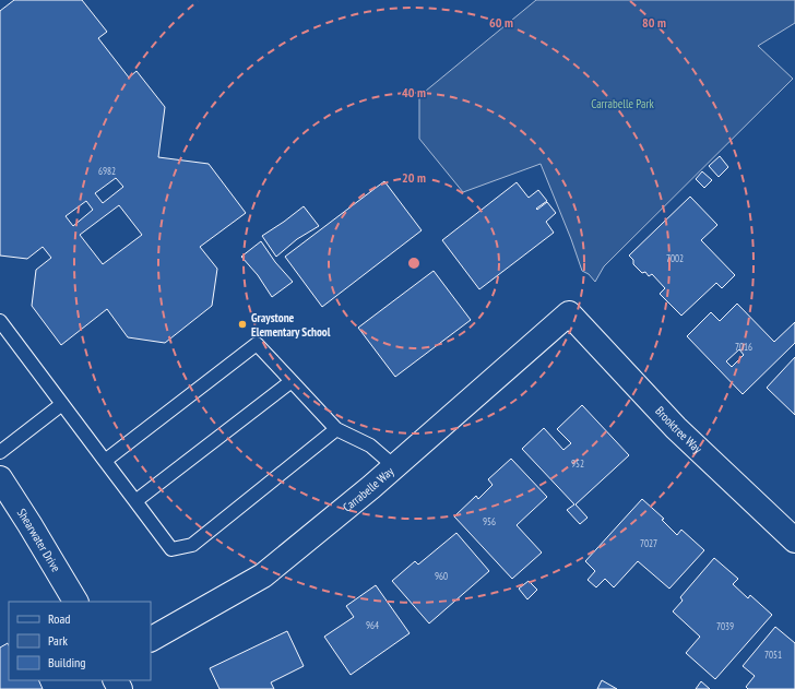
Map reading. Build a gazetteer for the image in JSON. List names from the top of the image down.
{
  "streets": {
    "street": ["Brooktree Way", "Carrabelle Way", "Shearwater Drive"]
  },
  "crossings": [
    ["Brooktree Way", "Carrabelle Way"]
  ],
  "parks": ["Carrabelle Park"],
  "places": ["Graystone Elementary School"],
  "house_numbers": [
    "6982",
    "7002",
    "7016",
    "952",
    "956",
    "7027",
    "960",
    "964",
    "7039",
    "7051"
  ],
  "legend": ["Road", "Park", "Building"],
  "rings": [
    "80 m",
    "60 m",
    "40 m",
    "20 m"
  ]
}
